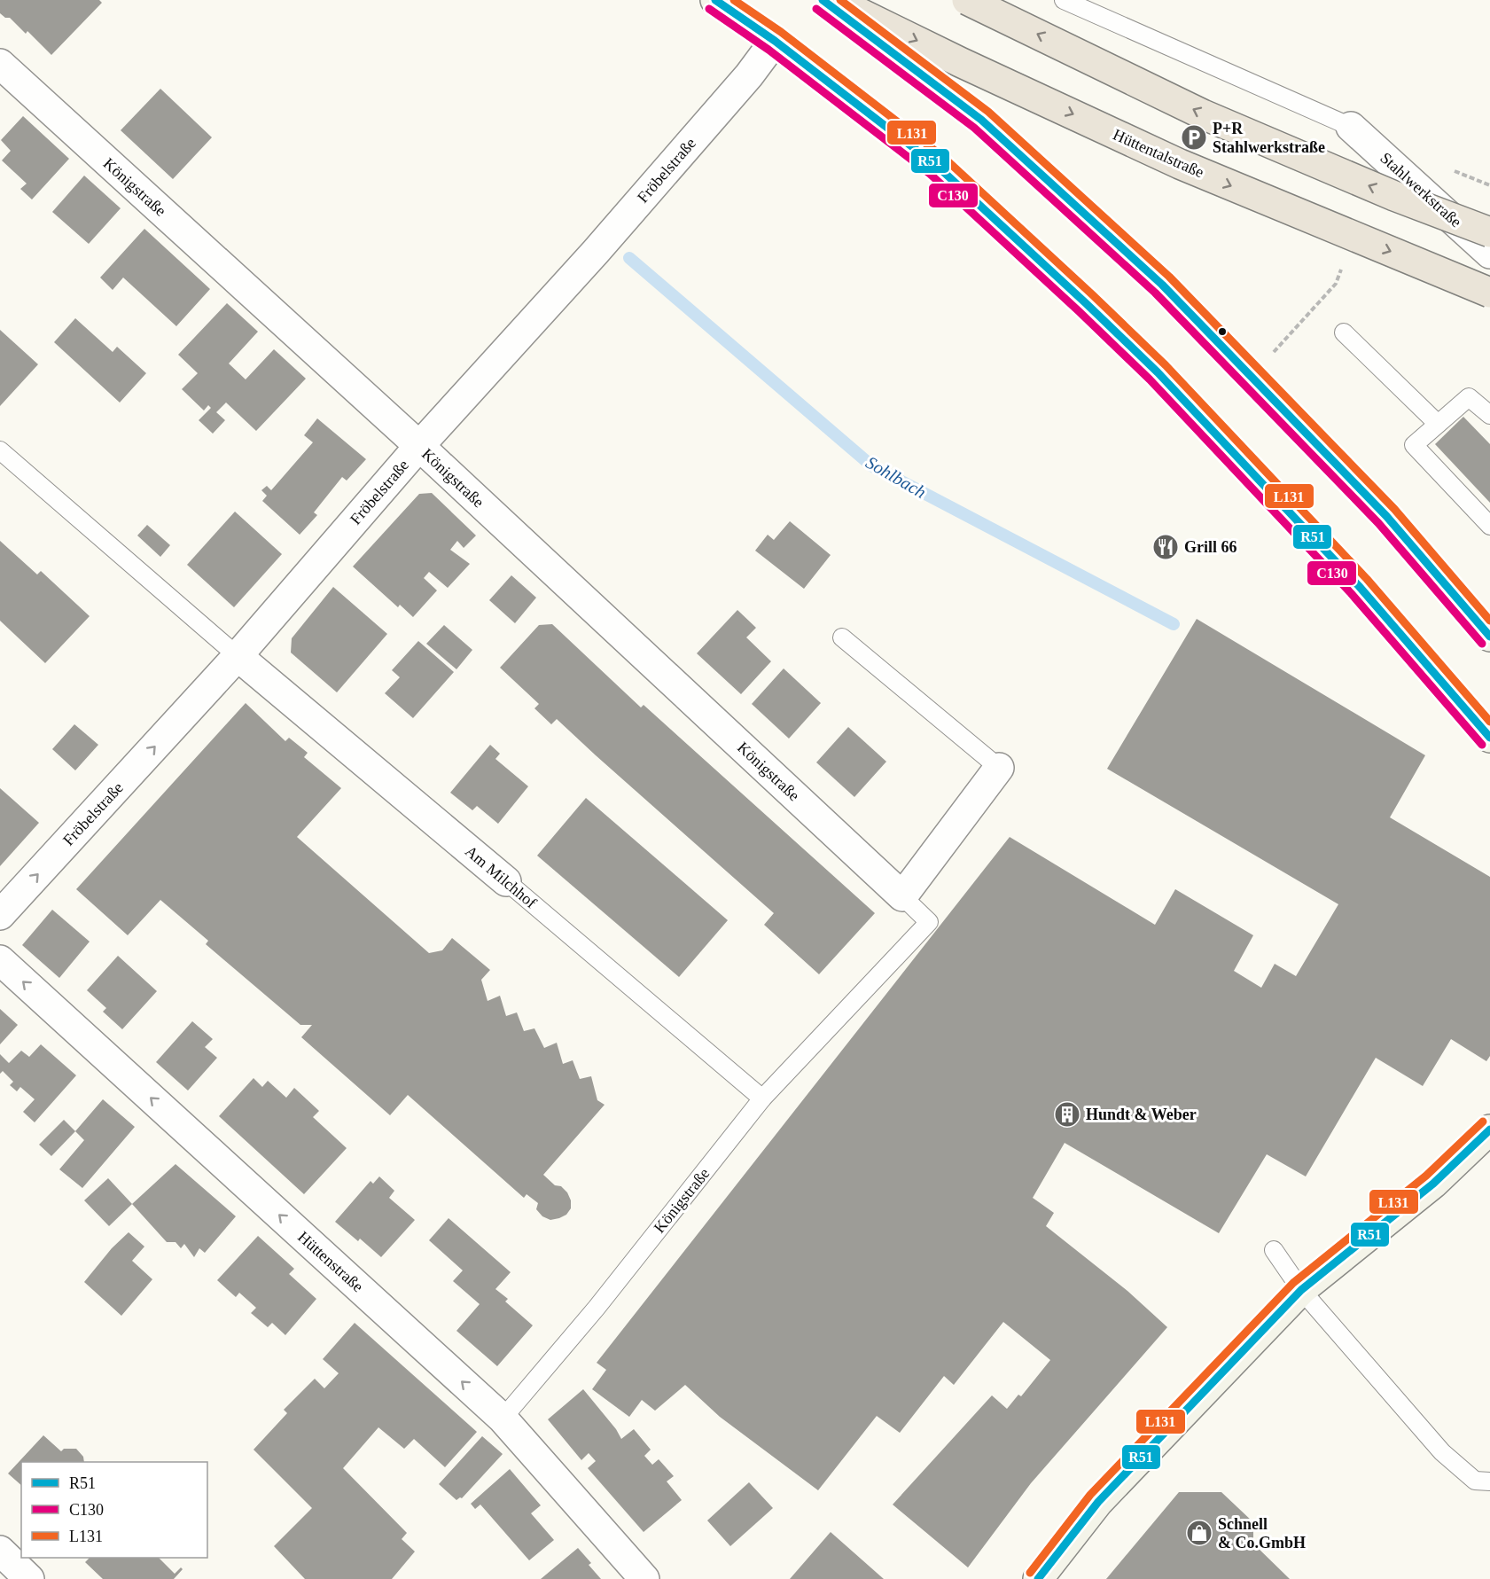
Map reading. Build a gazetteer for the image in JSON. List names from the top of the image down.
{
  "streets": {
    "highway": ["Hüttentalstraße"],
    "street": [
      "Fröbelstraße",
      "Königstraße",
      "Stahlwerkstraße",
      "Am Milchhof",
      "Hüttenstraße"
    ]
  },
  "crossings": [
    ["Fröbelstraße", "Königstraße"],
    ["Fröbelstraße", "Am Milchhof"],
    ["Königstraße", "Am Milchhof"],
    ["Königstraße", "Hüttenstraße"]
  ],
  "one_way": ["Hüttenstraße"],
  "water": ["Sohlbach"],
  "places": {
    "parking": ["P+R Stahlwerkstraße"],
    "restaurant": ["Grill 66"],
    "building": ["Hundt & Weber"],
    "shop": ["Schnell & Co.GmbH"]
  },
  "lines": ["transit line R51", "transit line L131", "transit line C130"],
  "legend": ["R51", "C130", "L131"]
}
